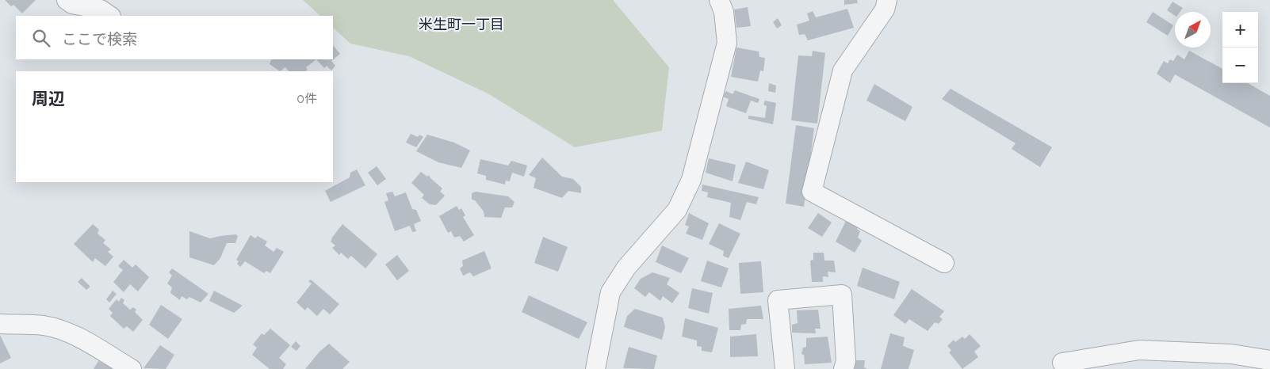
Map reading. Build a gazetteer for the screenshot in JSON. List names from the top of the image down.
{
  "districts": ["米生町一丁目"],
  "north": "top right",
  "page": {
    "map_buttons": ["+", "−"],
    "search": "ここで検索",
    "heading": ["周辺", "0件"]
  }
}
